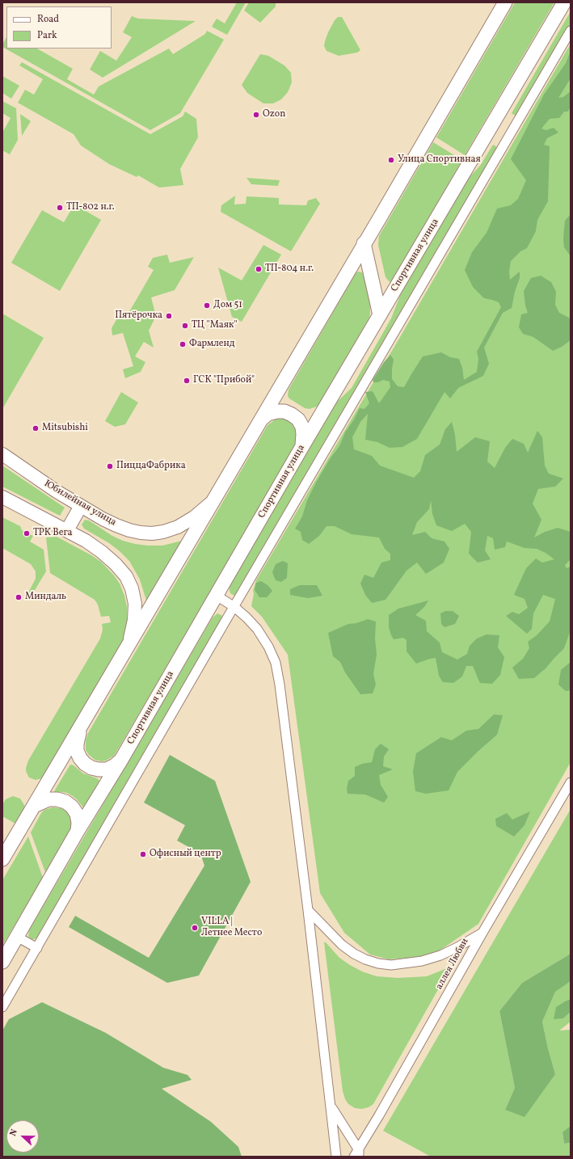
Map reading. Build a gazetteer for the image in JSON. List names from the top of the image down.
{
  "streets": {
    "main road": ["Спортивная улица", "Юбилейная улица"],
    "street": ["аллея Любви"]
  },
  "places": [
    "Ozon",
    "Улица Спортивная",
    "ТП-802 н.г.",
    "ТП-804 н.г.",
    "Дом 51",
    "Пятёрочка",
    "ТЦ \"Маяк\"",
    "Фармленд",
    "ГСК \"Прибой\"",
    "Mitsubishi",
    "ПиццаФабрика",
    "ТРК Вега",
    "Миндаль",
    "Офисный центр",
    "VILLA | Летнее Место"
  ],
  "legend": ["Road", "Park"],
  "north": "left"
}
